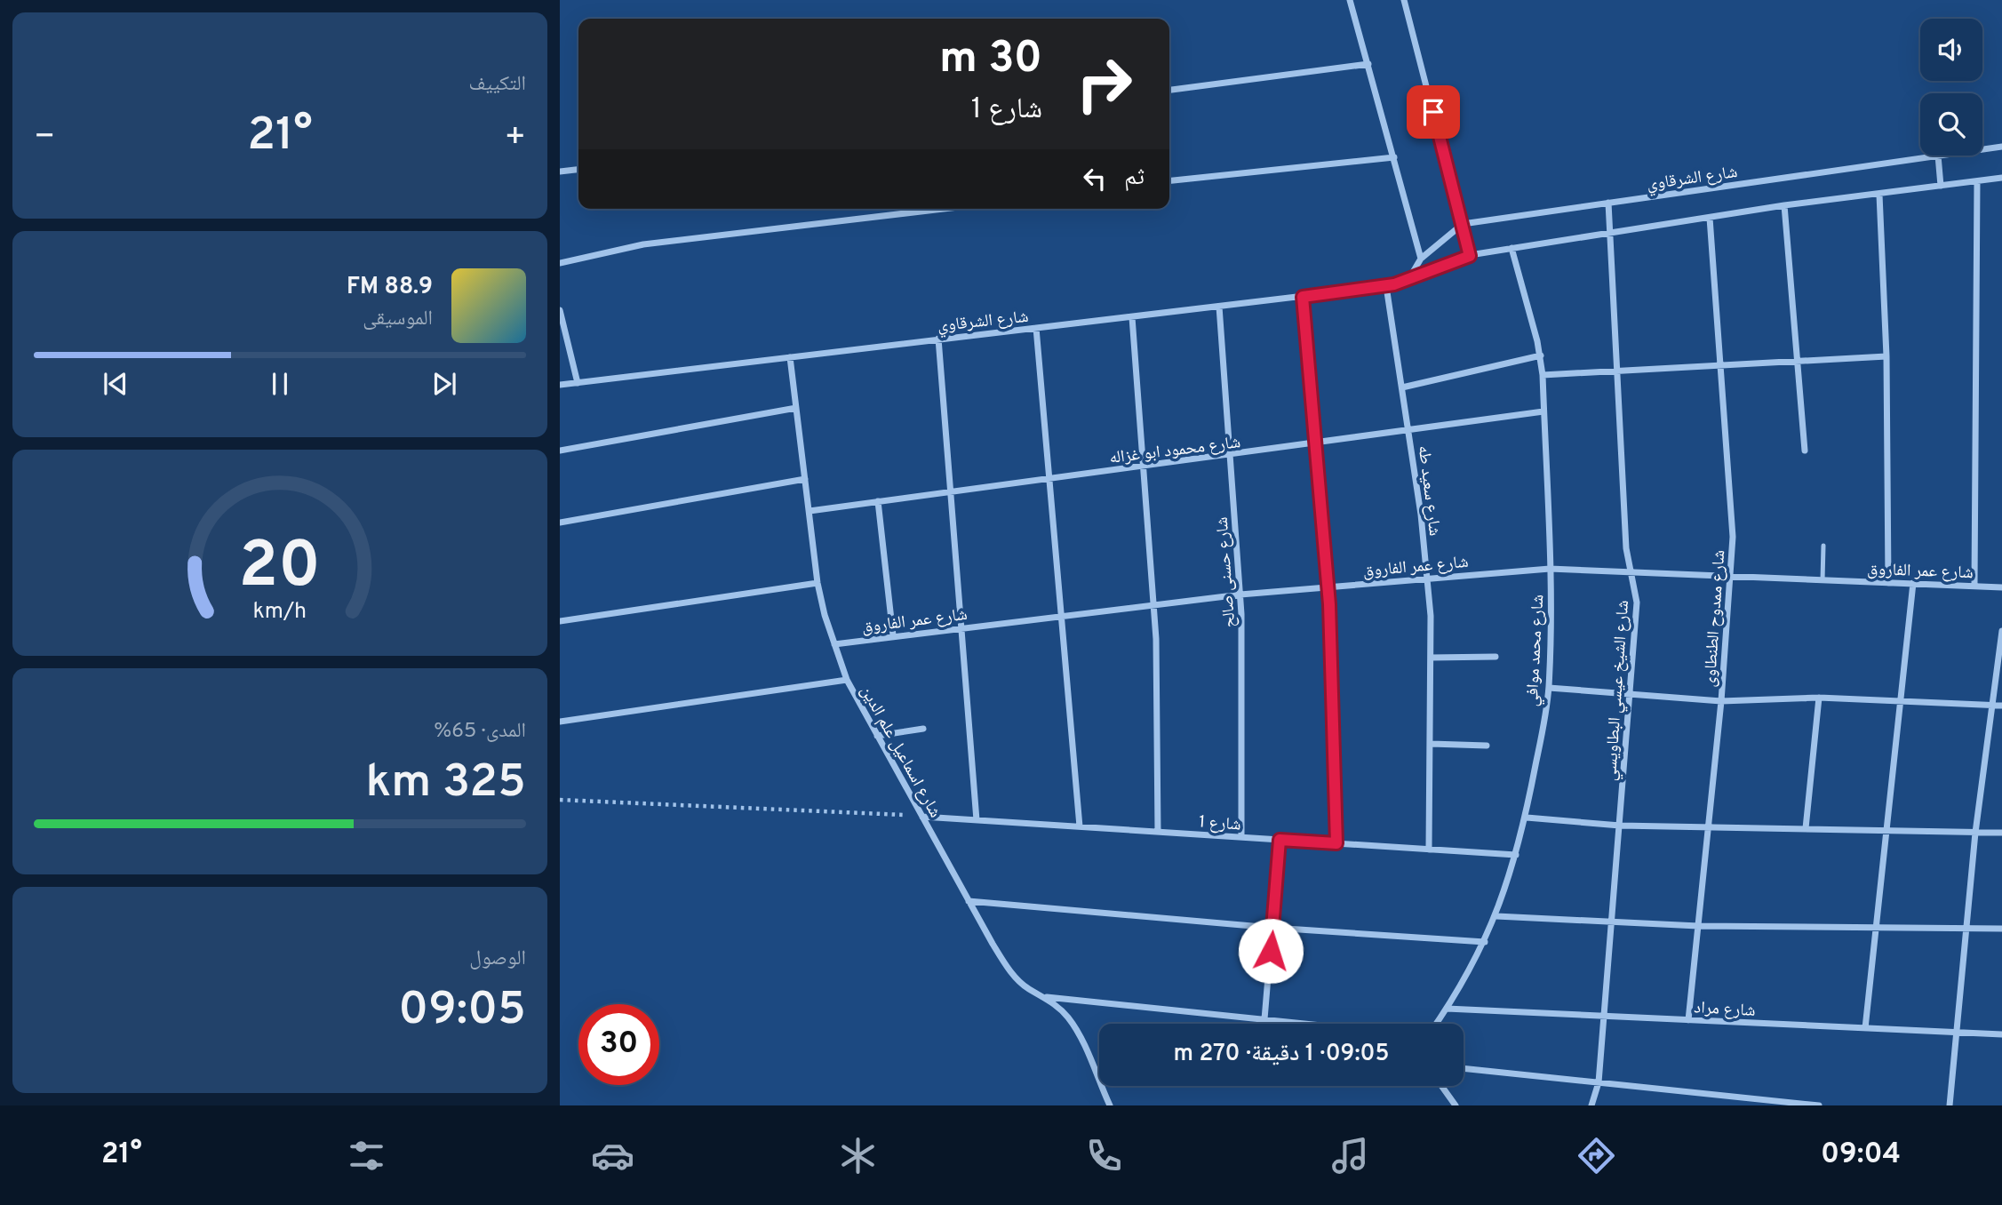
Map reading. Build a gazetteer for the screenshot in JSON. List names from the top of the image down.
{
  "streets": {
    "street": [
      "شارع الشرقاوي",
      "شارع محمود ابو غزاله",
      "شارع سعيد طه",
      "شارع عمر الفاروق",
      "شارع حسنى صالح",
      "شارع ممدوح الطنطاوى",
      "شارع محمد موافي",
      "شارع الشيخ عيسي البطاويسي",
      "شارع اسماعيل علم الدين",
      "شارع 1",
      "شارع مراد"
    ]
  },
  "crossings": [
    ["شارع الشرقاوي", "شارع سعيد طه"],
    ["شارع الشرقاوي", "شارع حسنى صالح"],
    ["شارع الشرقاوي", "شارع ممدوح الطنطاوى"],
    ["شارع الشرقاوي", "شارع محمد موافي"],
    ["شارع الشرقاوي", "شارع الشيخ عيسي البطاويسي"],
    ["شارع الشرقاوي", "شارع اسماعيل علم الدين"],
    ["شارع محمود ابو غزاله", "شارع سعيد طه"],
    ["شارع محمود ابو غزاله", "شارع حسنى صالح"],
    ["شارع محمود ابو غزاله", "شارع محمد موافي"],
    ["شارع محمود ابو غزاله", "شارع اسماعيل علم الدين"],
    ["شارع سعيد طه", "شارع عمر الفاروق"],
    ["شارع سعيد طه", "شارع 1"],
    ["شارع عمر الفاروق", "شارع حسنى صالح"],
    ["شارع عمر الفاروق", "شارع ممدوح الطنطاوى"],
    ["شارع عمر الفاروق", "شارع محمد موافي"],
    ["شارع عمر الفاروق", "شارع الشيخ عيسي البطاويسي"],
    ["شارع عمر الفاروق", "شارع اسماعيل علم الدين"],
    ["شارع حسنى صالح", "شارع 1"],
    ["شارع ممدوح الطنطاوى", "شارع مراد"],
    ["شارع محمد موافي", "شارع 1"],
    ["شارع محمد موافي", "شارع مراد"],
    ["شارع الشيخ عيسي البطاويسي", "شارع مراد"],
    ["شارع اسماعيل علم الدين", "شارع 1"]
  ],
  "page": {
    "tile": [
      "التكييف",
      ["المدى · 65%", "325 km"],
      ["الوصول", "09:05"]
    ],
    "turn": ["30 m", "شارع 1"],
    "heat": ["−", "21°", "+"],
    "then": "ثم",
    "song": ["88.9 FM", "الموسيقى"],
    "limit": "30",
    "trip": "09:05 · 1 دقيقة · 270 m",
    "tabs": ["09:04", "21°"],
    "gauge": ["20", "km/h"]
  }
}
